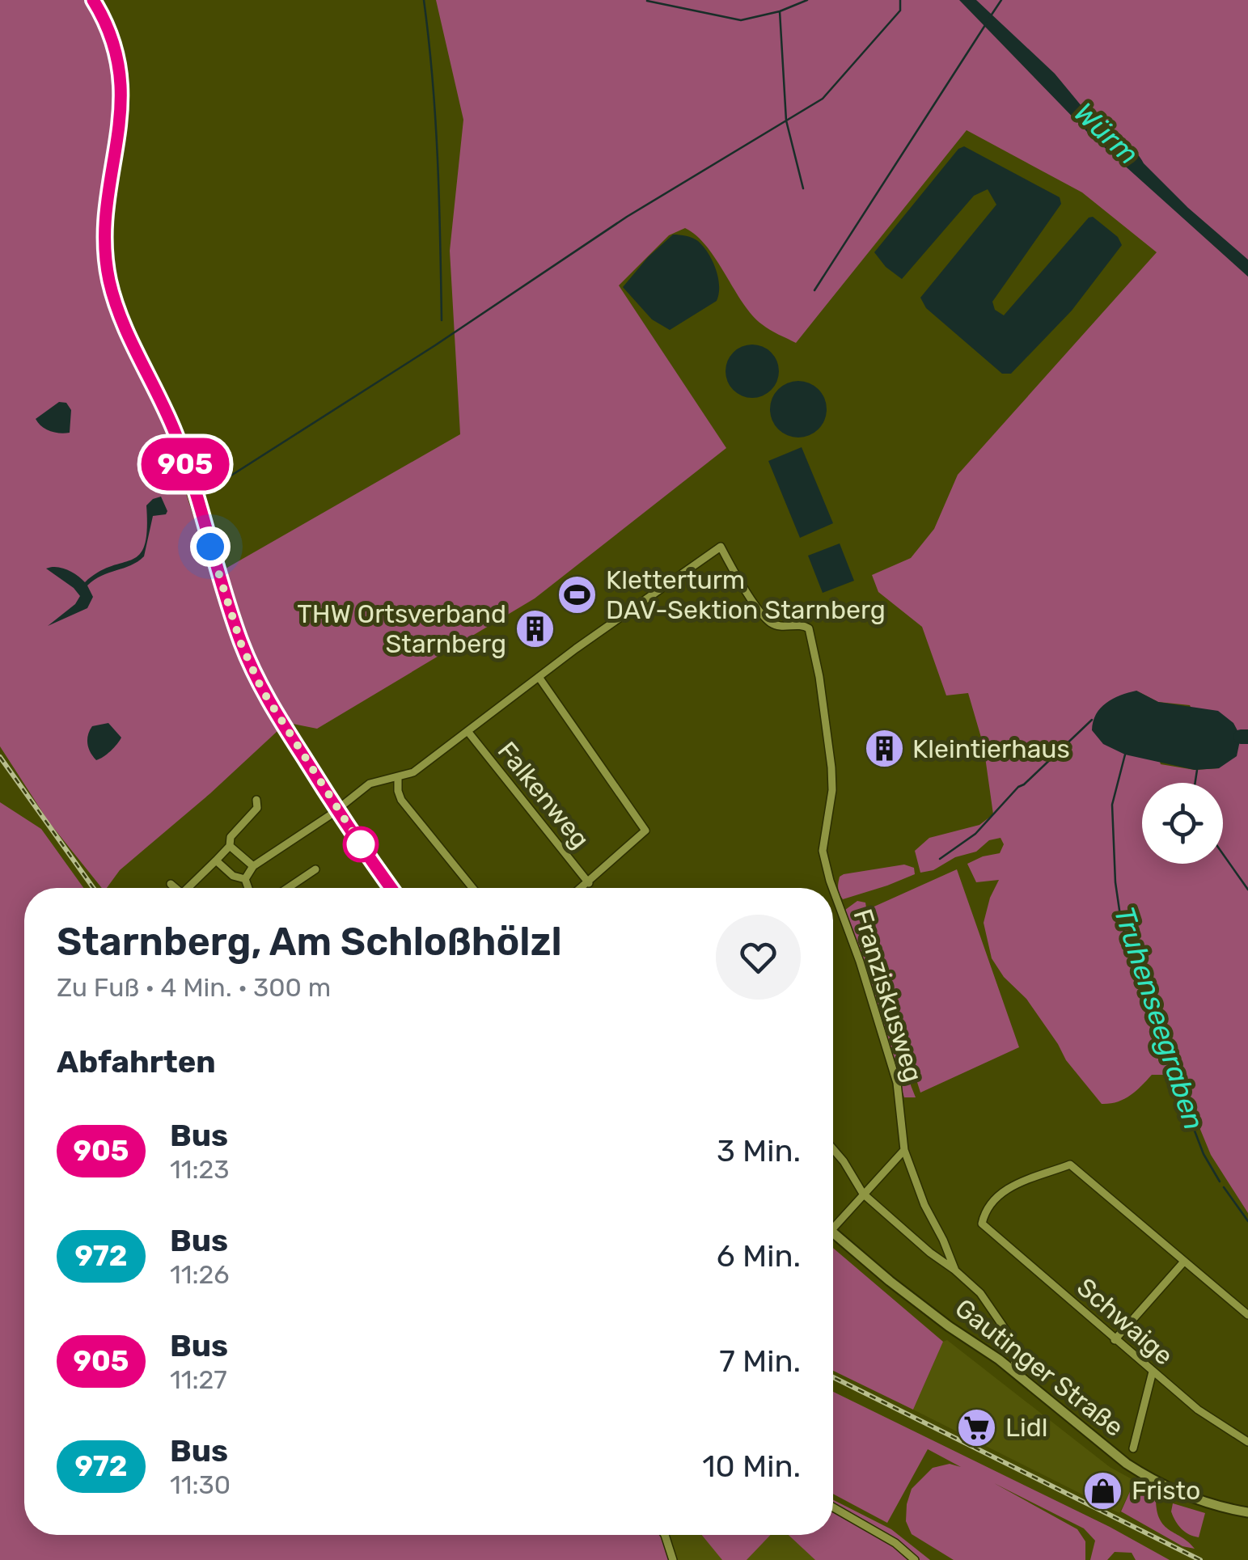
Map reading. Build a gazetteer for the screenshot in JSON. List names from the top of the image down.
{
  "streets": {
    "main road": ["Gautinger Straße"],
    "street": ["Falkenweg", "Franziskusweg", "Schwaige"]
  },
  "crossings": [
    ["Franziskusweg", "Gautinger Straße"]
  ],
  "water": ["Würm", "Truhenseegraben"],
  "places": {
    "sports": ["Kletterturm DAV-Sektion Starnberg"],
    "building": ["THW Ortsverband Starnberg", "Kleintierhaus"],
    "supermarket": ["Lidl"],
    "shop": ["Fristo"]
  },
  "lines": ["bus line 905"],
  "page": {
    "on_map": "905",
    "heading": [
      ["Starnberg, Am Schloßhölzl", "Zu Fuß · 4 Min. · 300 m"],
      "Abfahrten"
    ],
    "list": [
      {
        "mark": "905",
        "name": "Bus",
        "note": "11:23",
        "value": "3 Min."
      },
      {
        "mark": "972",
        "name": "Bus",
        "note": "11:26",
        "value": "6 Min."
      },
      {
        "mark": "905",
        "name": "Bus",
        "note": "11:27",
        "value": "7 Min."
      },
      {
        "mark": "972",
        "name": "Bus",
        "note": "11:30",
        "value": "10 Min."
      }
    ]
  }
}
